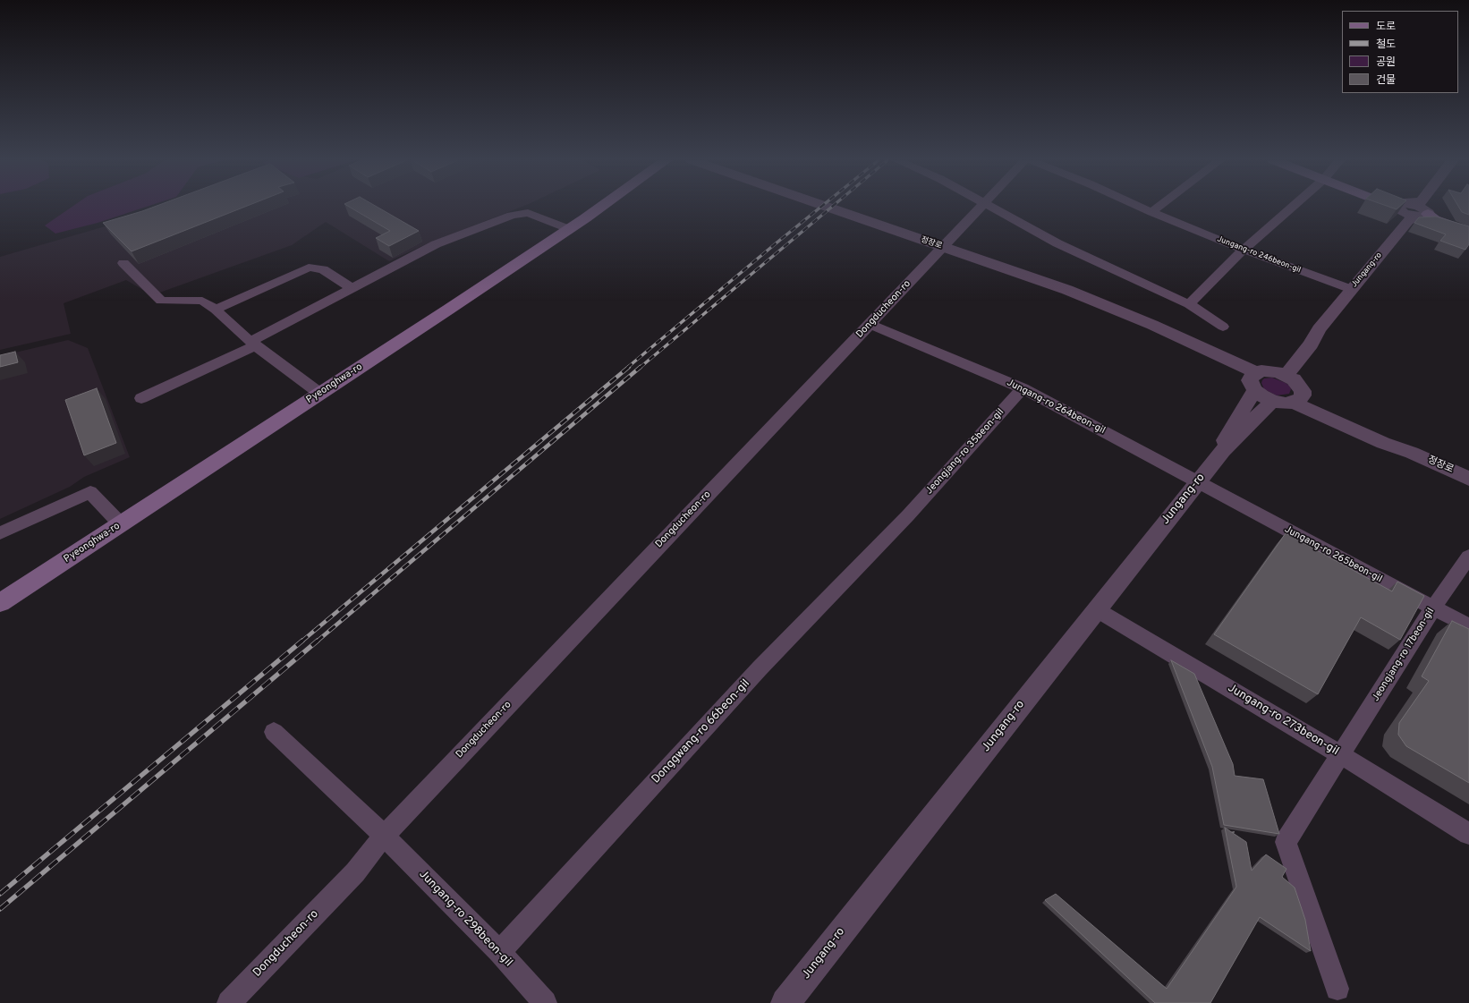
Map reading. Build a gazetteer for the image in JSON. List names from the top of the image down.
{
  "streets": {
    "main road": ["Pyeonghwa-ro"],
    "street": [
      "정장로",
      "Jungang-ro 246beon-gil",
      "Jungang-ro",
      "Dongducheon-ro",
      "Jungang-ro 264beon-gil",
      "Jeongjang-ro 35beon-gil",
      "Jungang-ro 265beon-gil",
      "Jeongjang-ro 17beon-gil",
      "Jungang-ro 273beon-gil",
      "Donggwang-ro 66beon-gil",
      "Jungang-ro 298beon-gil"
    ]
  },
  "crossings": [
    ["정장로", "Dongducheon-ro"],
    ["Jungang-ro 246beon-gil", "Jungang-ro"],
    ["Jungang-ro", "Jungang-ro 264beon-gil"],
    ["Jungang-ro", "Jungang-ro 265beon-gil"],
    ["Jungang-ro", "Jungang-ro 273beon-gil"],
    ["Dongducheon-ro", "Jungang-ro 264beon-gil"],
    ["Dongducheon-ro", "Jungang-ro 298beon-gil"],
    ["Jungang-ro 264beon-gil", "Jeongjang-ro 35beon-gil"],
    ["Jungang-ro 264beon-gil", "Jungang-ro 265beon-gil"],
    ["Jeongjang-ro 35beon-gil", "Donggwang-ro 66beon-gil"],
    ["Jungang-ro 265beon-gil", "Jeongjang-ro 17beon-gil"],
    ["Jeongjang-ro 17beon-gil", "Jungang-ro 273beon-gil"],
    ["Donggwang-ro 66beon-gil", "Jungang-ro 298beon-gil"]
  ],
  "legend": [
    "도로",
    "철도",
    "공원",
    "건물"
  ]
}
